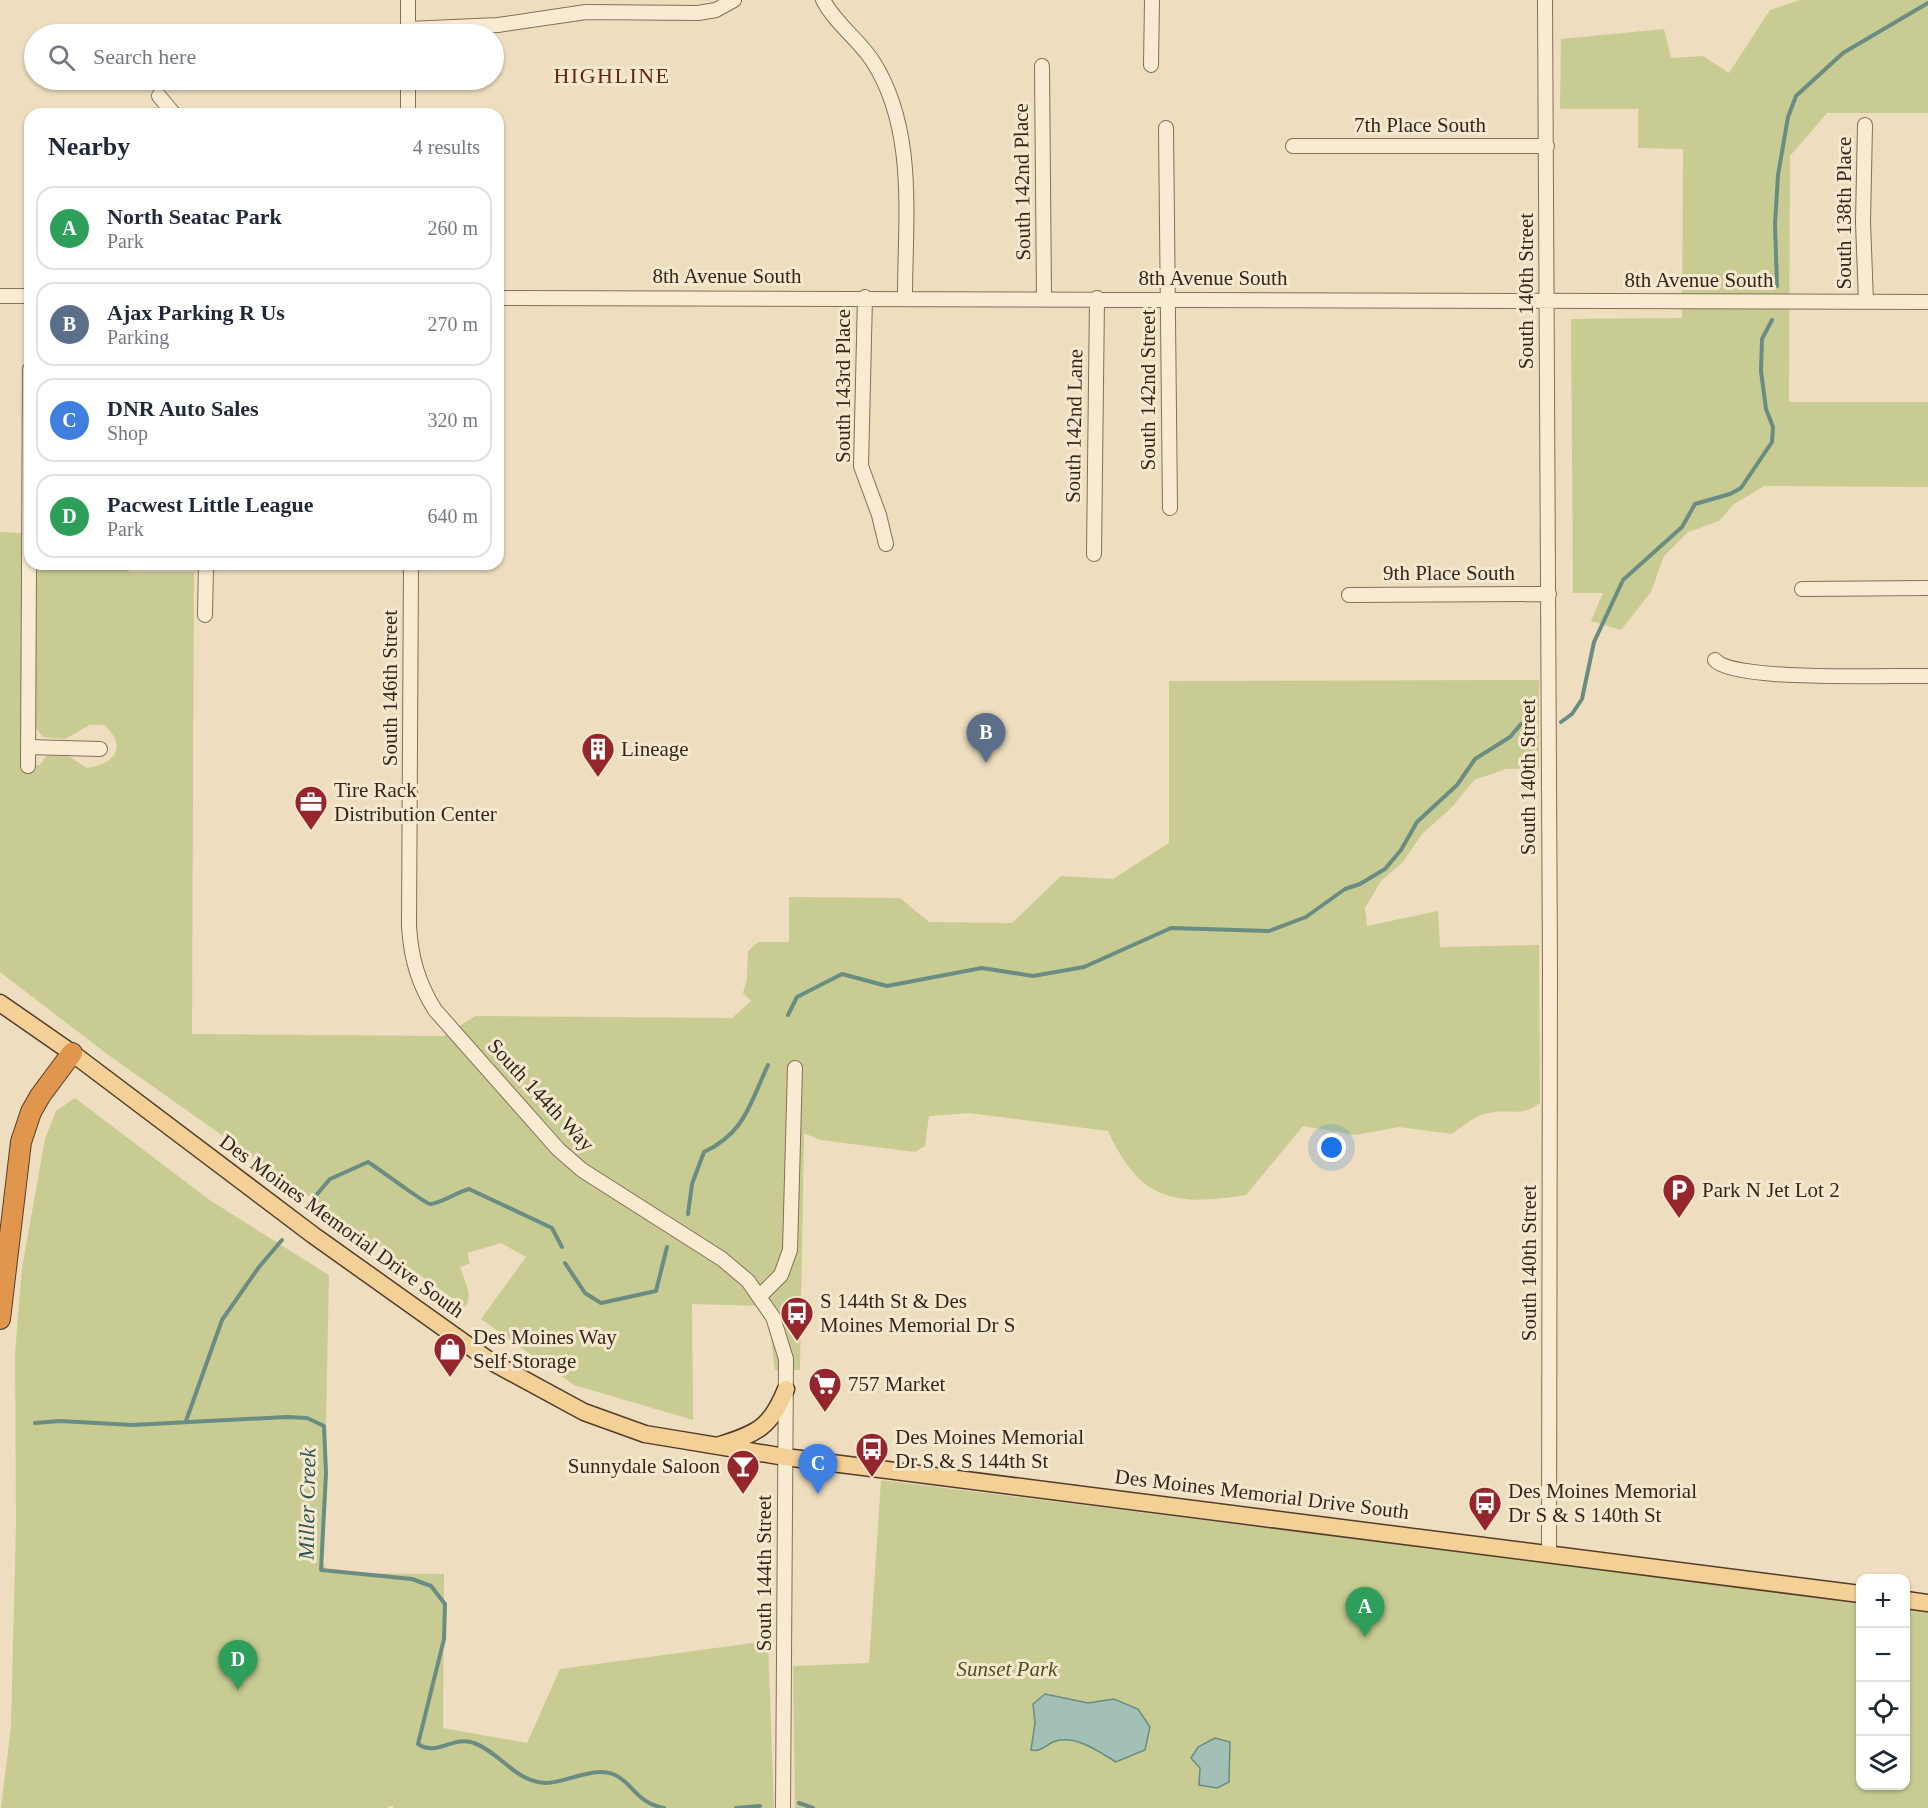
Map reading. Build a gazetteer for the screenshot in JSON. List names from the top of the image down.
{
  "streets": {
    "main road": ["Des Moines Memorial Drive South"],
    "street": [
      "7th Place South",
      "South 142nd Place",
      "South 138th Place",
      "8th Avenue South",
      "South 140th Street",
      "South 143rd Place",
      "South 142nd Street",
      "South 142nd Lane",
      "9th Place South",
      "South 146th Street",
      "South 144th Way",
      "South 144th Street"
    ]
  },
  "crossings": [
    ["7th Place South", "South 140th Street"],
    ["South 142nd Place", "8th Avenue South"],
    ["South 138th Place", "8th Avenue South"],
    ["8th Avenue South", "South 140th Street"],
    ["8th Avenue South", "South 143rd Place"],
    ["8th Avenue South", "South 142nd Street"],
    ["8th Avenue South", "South 142nd Lane"],
    ["South 140th Street", "9th Place South"],
    ["South 140th Street", "Des Moines Memorial Drive South"],
    ["South 146th Street", "South 144th Way"],
    ["South 144th Way", "South 144th Street"],
    ["Des Moines Memorial Drive South", "South 144th Street"]
  ],
  "districts": ["HIGHLINE"],
  "water": ["Miller Creek"],
  "parks": ["Sunset Park"],
  "places": {
    "building": ["Lineage"],
    "office": ["Tire Rack Distribution Center"],
    "parking": ["Park N Jet Lot 2"],
    "bus stop": ["S 144th St & Des Moines Memorial Dr S", "Des Moines Memorial Dr S & S 144th St", "Des Moines Memorial Dr S & S 140th St"],
    "shop": ["Des Moines Way Self Storage"],
    "supermarket": ["757 Market"],
    "bar": ["Sunnydale Saloon"]
  },
  "page": {
    "search": "Search here",
    "heading": ["Nearby", "4 results"],
    "list": [
      {
        "mark": "A",
        "name": "North Seatac Park",
        "note": "Park",
        "value": "260 m"
      },
      {
        "mark": "B",
        "name": "Ajax Parking R Us",
        "note": "Parking",
        "value": "270 m"
      },
      {
        "mark": "C",
        "name": "DNR Auto Sales",
        "note": "Shop",
        "value": "320 m"
      },
      {
        "mark": "D",
        "name": "Pacwest Little League",
        "note": "Park",
        "value": "640 m"
      }
    ],
    "pins": [
      "B",
      "C",
      "A",
      "D"
    ],
    "map_buttons": ["+", "−"]
  }
}
